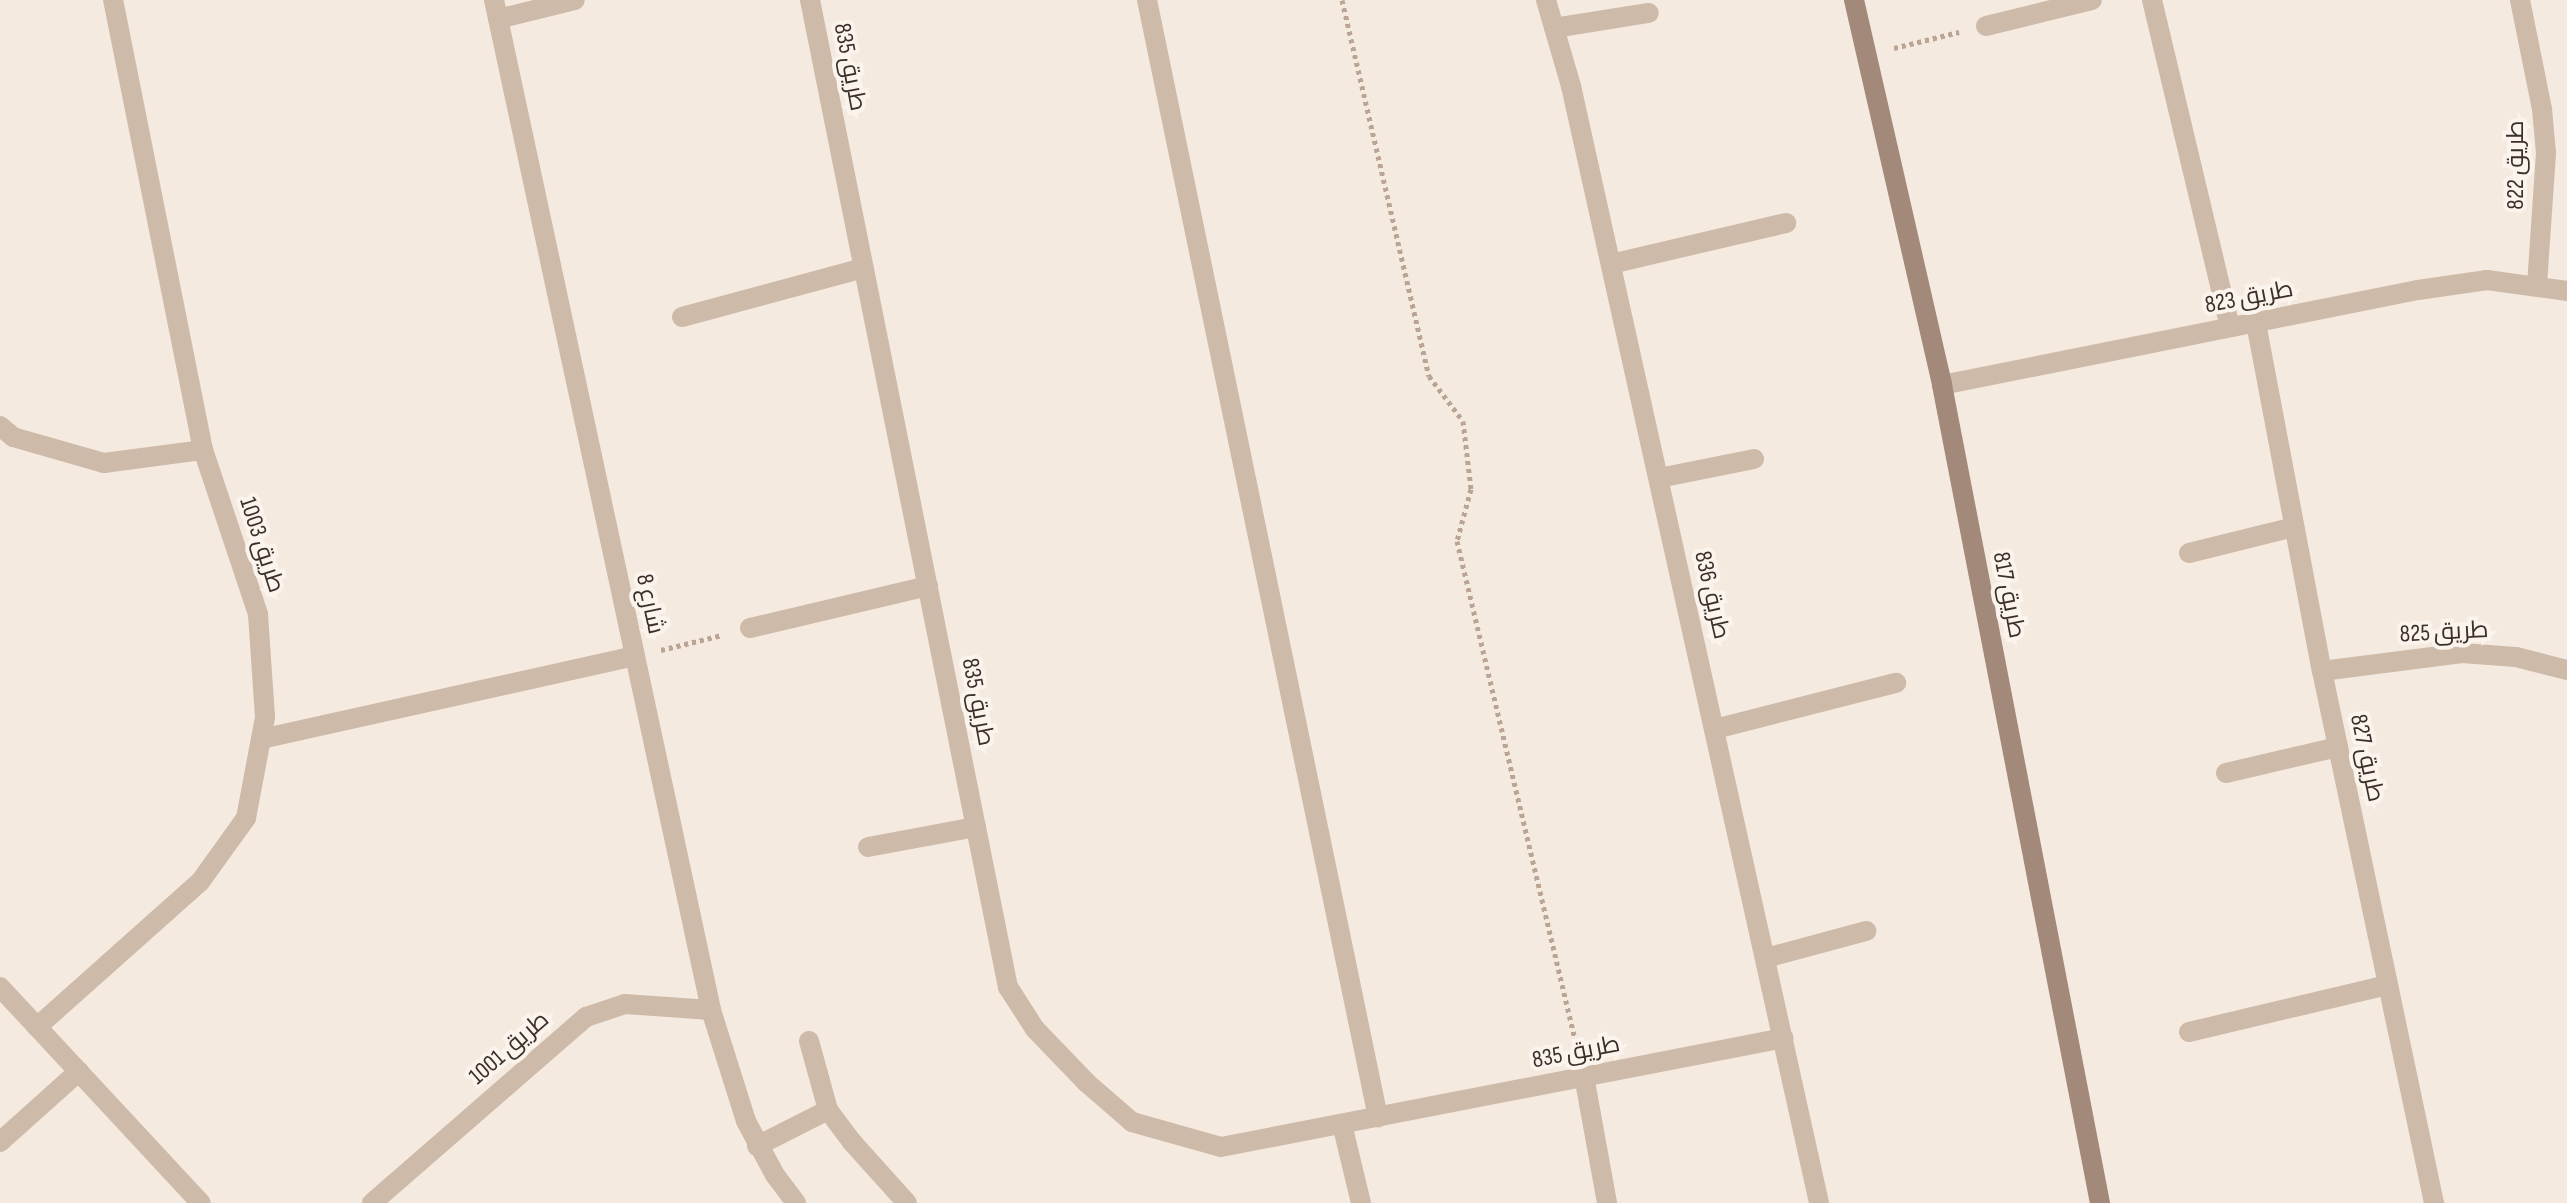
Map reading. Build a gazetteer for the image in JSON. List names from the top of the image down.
{
  "streets": {
    "street": [
      "طريق 835",
      "طريق 822",
      "طريق 823",
      "طريق 1003",
      "طريق 836",
      "طريق 817",
      "شارع 8",
      "طريق 825",
      "طريق 827",
      "طريق 1001"
    ]
  },
  "crossings": [
    ["طريق 835", "طريق 836"],
    ["طريق 822", "طريق 823"],
    ["طريق 823", "طريق 817"],
    ["طريق 823", "طريق 827"],
    ["شارع 8", "طريق 1001"],
    ["طريق 825", "طريق 827"]
  ]
}
